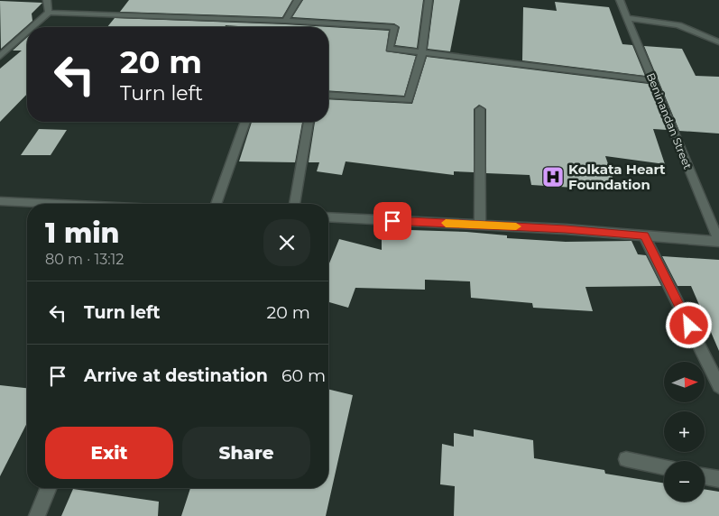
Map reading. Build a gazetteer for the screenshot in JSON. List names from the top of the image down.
{
  "streets": {
    "street": ["Beninandan Street"]
  },
  "places": {
    "hospital": ["Kolkata Heart Foundation"]
  },
  "north": "right",
  "page": {
    "turn": ["20 m", "Turn left"],
    "heading": ["1 min", "80 m · 13:12"],
    "list": [
      {
        "name": "Turn left",
        "value": "20 m"
      },
      {
        "name": "Arrive at destination",
        "value": "60 m"
      }
    ],
    "map_buttons": ["+", "−"],
    "buttons": ["Exit", "Share"]
  }
}
